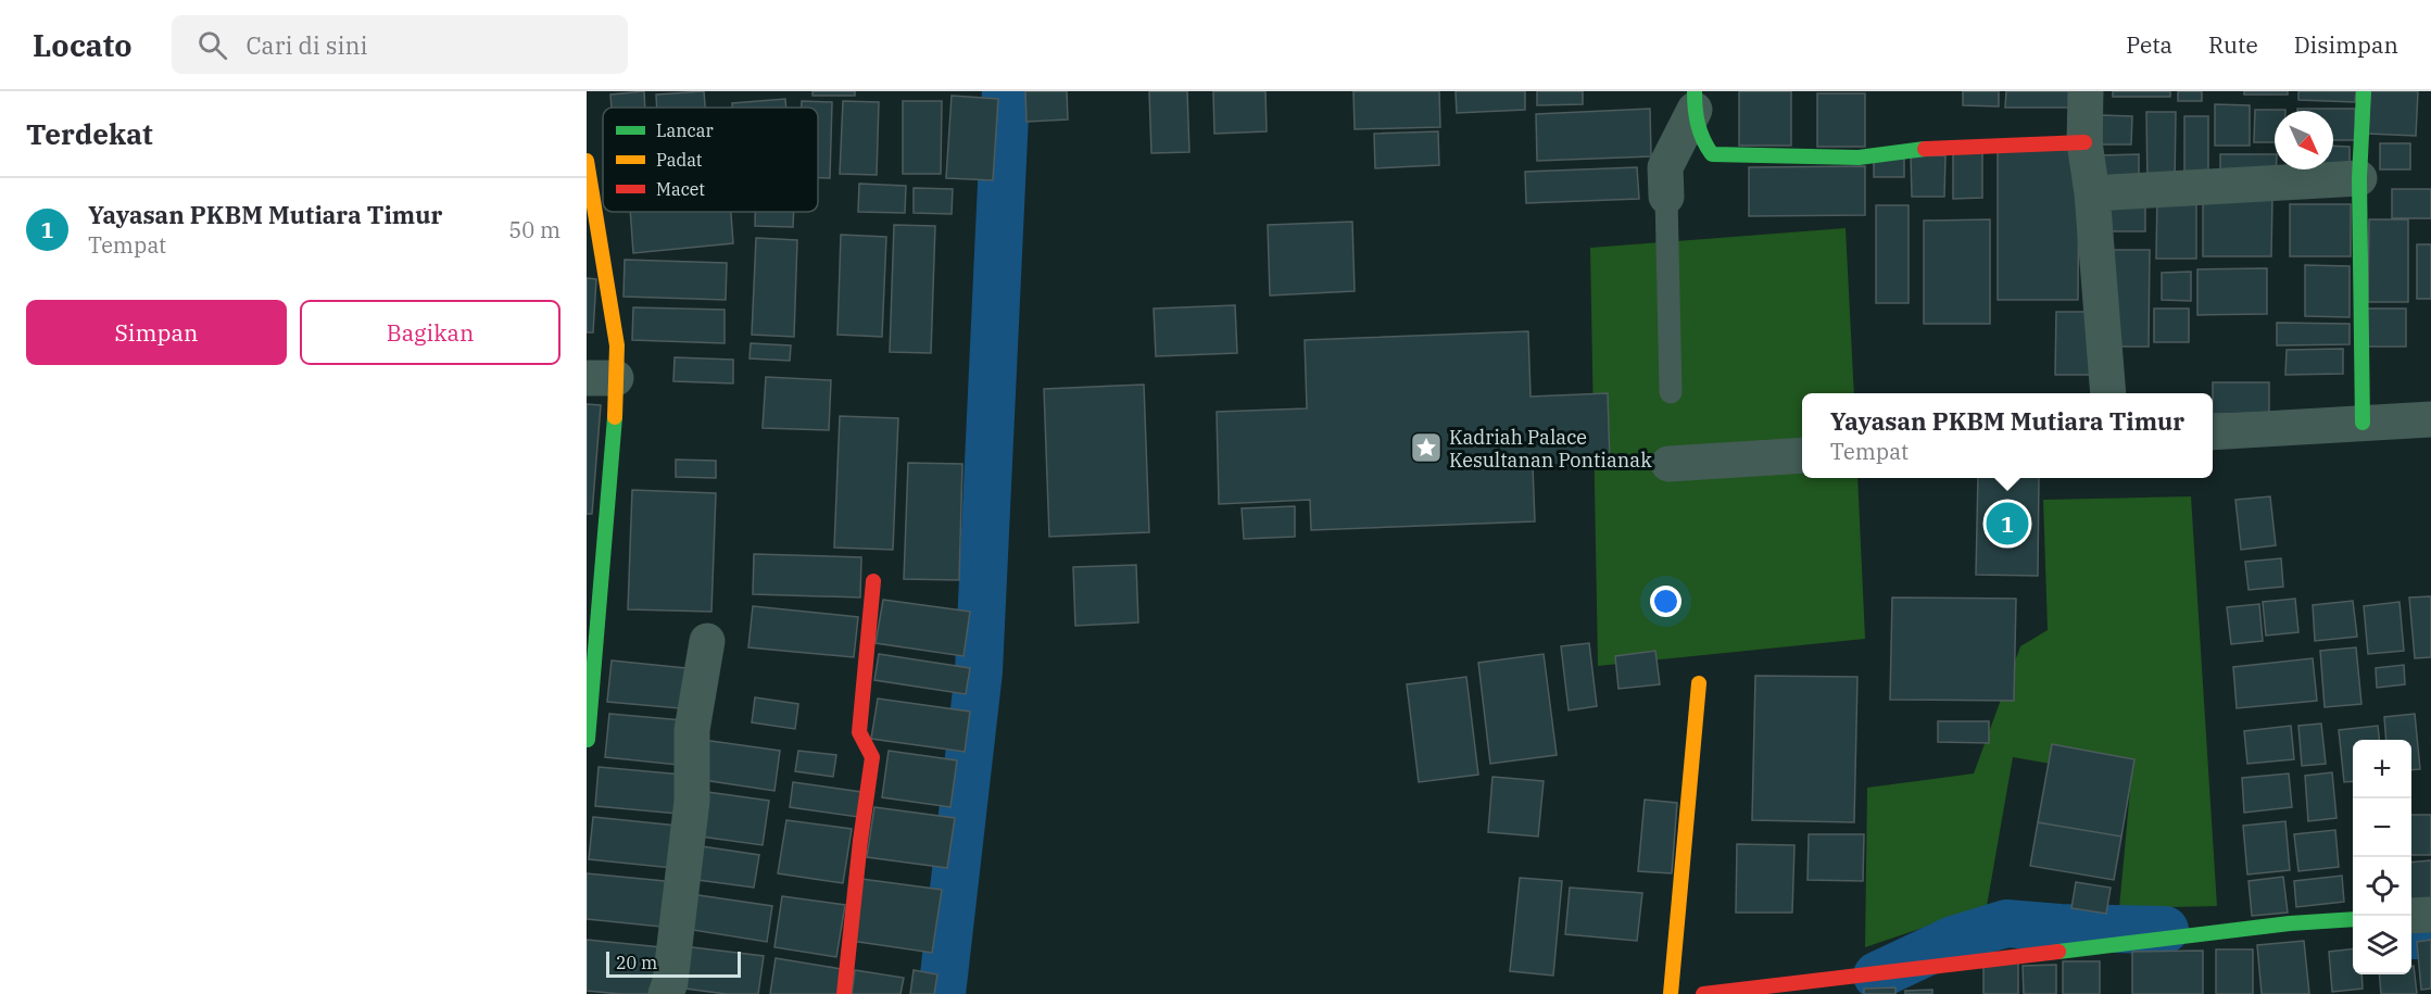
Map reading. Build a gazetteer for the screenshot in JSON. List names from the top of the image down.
{
  "places": {
    "place": ["Kadriah Palace Kesultanan Pontianak"]
  },
  "legend": ["Lancar", "Padat", "Macet"],
  "scale_bar": "20 m",
  "north": "bottom right",
  "page": {
    "header": "Locato",
    "search": "Cari di sini",
    "nav": ["Peta", "Rute", "Disimpan"],
    "heading": "Terdekat",
    "list": [
      {
        "mark": "1",
        "name": "Yayasan PKBM Mutiara Timur",
        "note": "Tempat",
        "value": "50 m"
      }
    ],
    "buttons": ["Simpan", "Bagikan"],
    "popup": ["Yayasan PKBM Mutiara Timur", "Tempat"],
    "pins": "1",
    "map_buttons": ["+", "−"],
    "scale": "20 m"
  }
}
